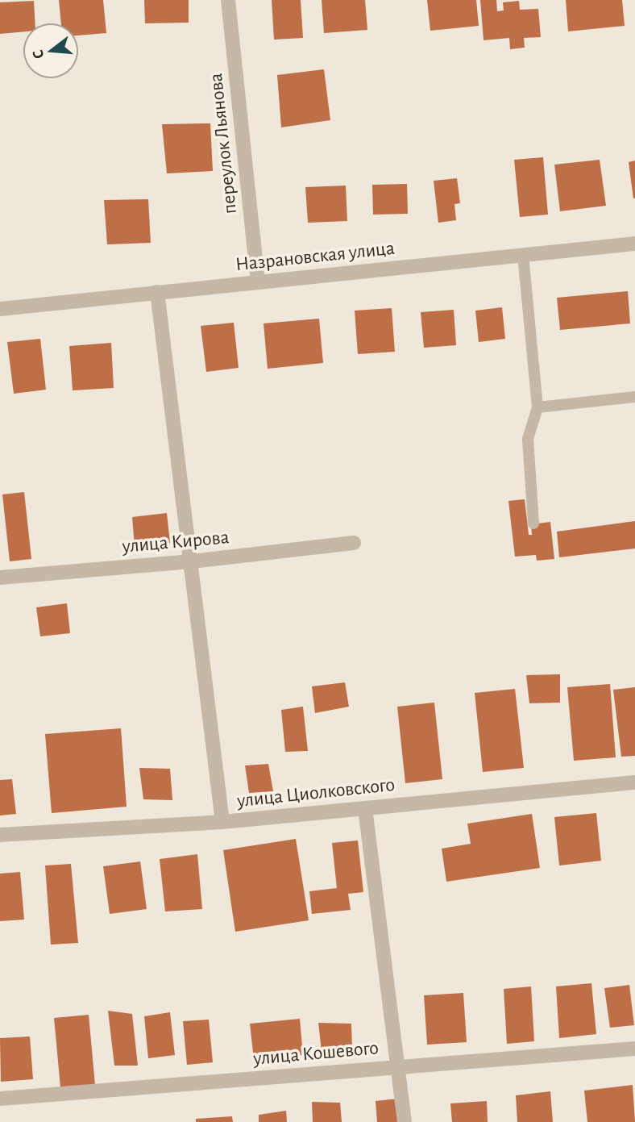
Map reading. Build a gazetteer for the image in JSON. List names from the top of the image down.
{
  "streets": {
    "street": [
      "переулок Льянова",
      "Назрановская улица",
      "улица Кирова",
      "улица Циолковского",
      "улица Кошевого"
    ]
  },
  "crossings": [
    ["переулок Льянова", "Назрановская улица"]
  ],
  "north": "left"
}
